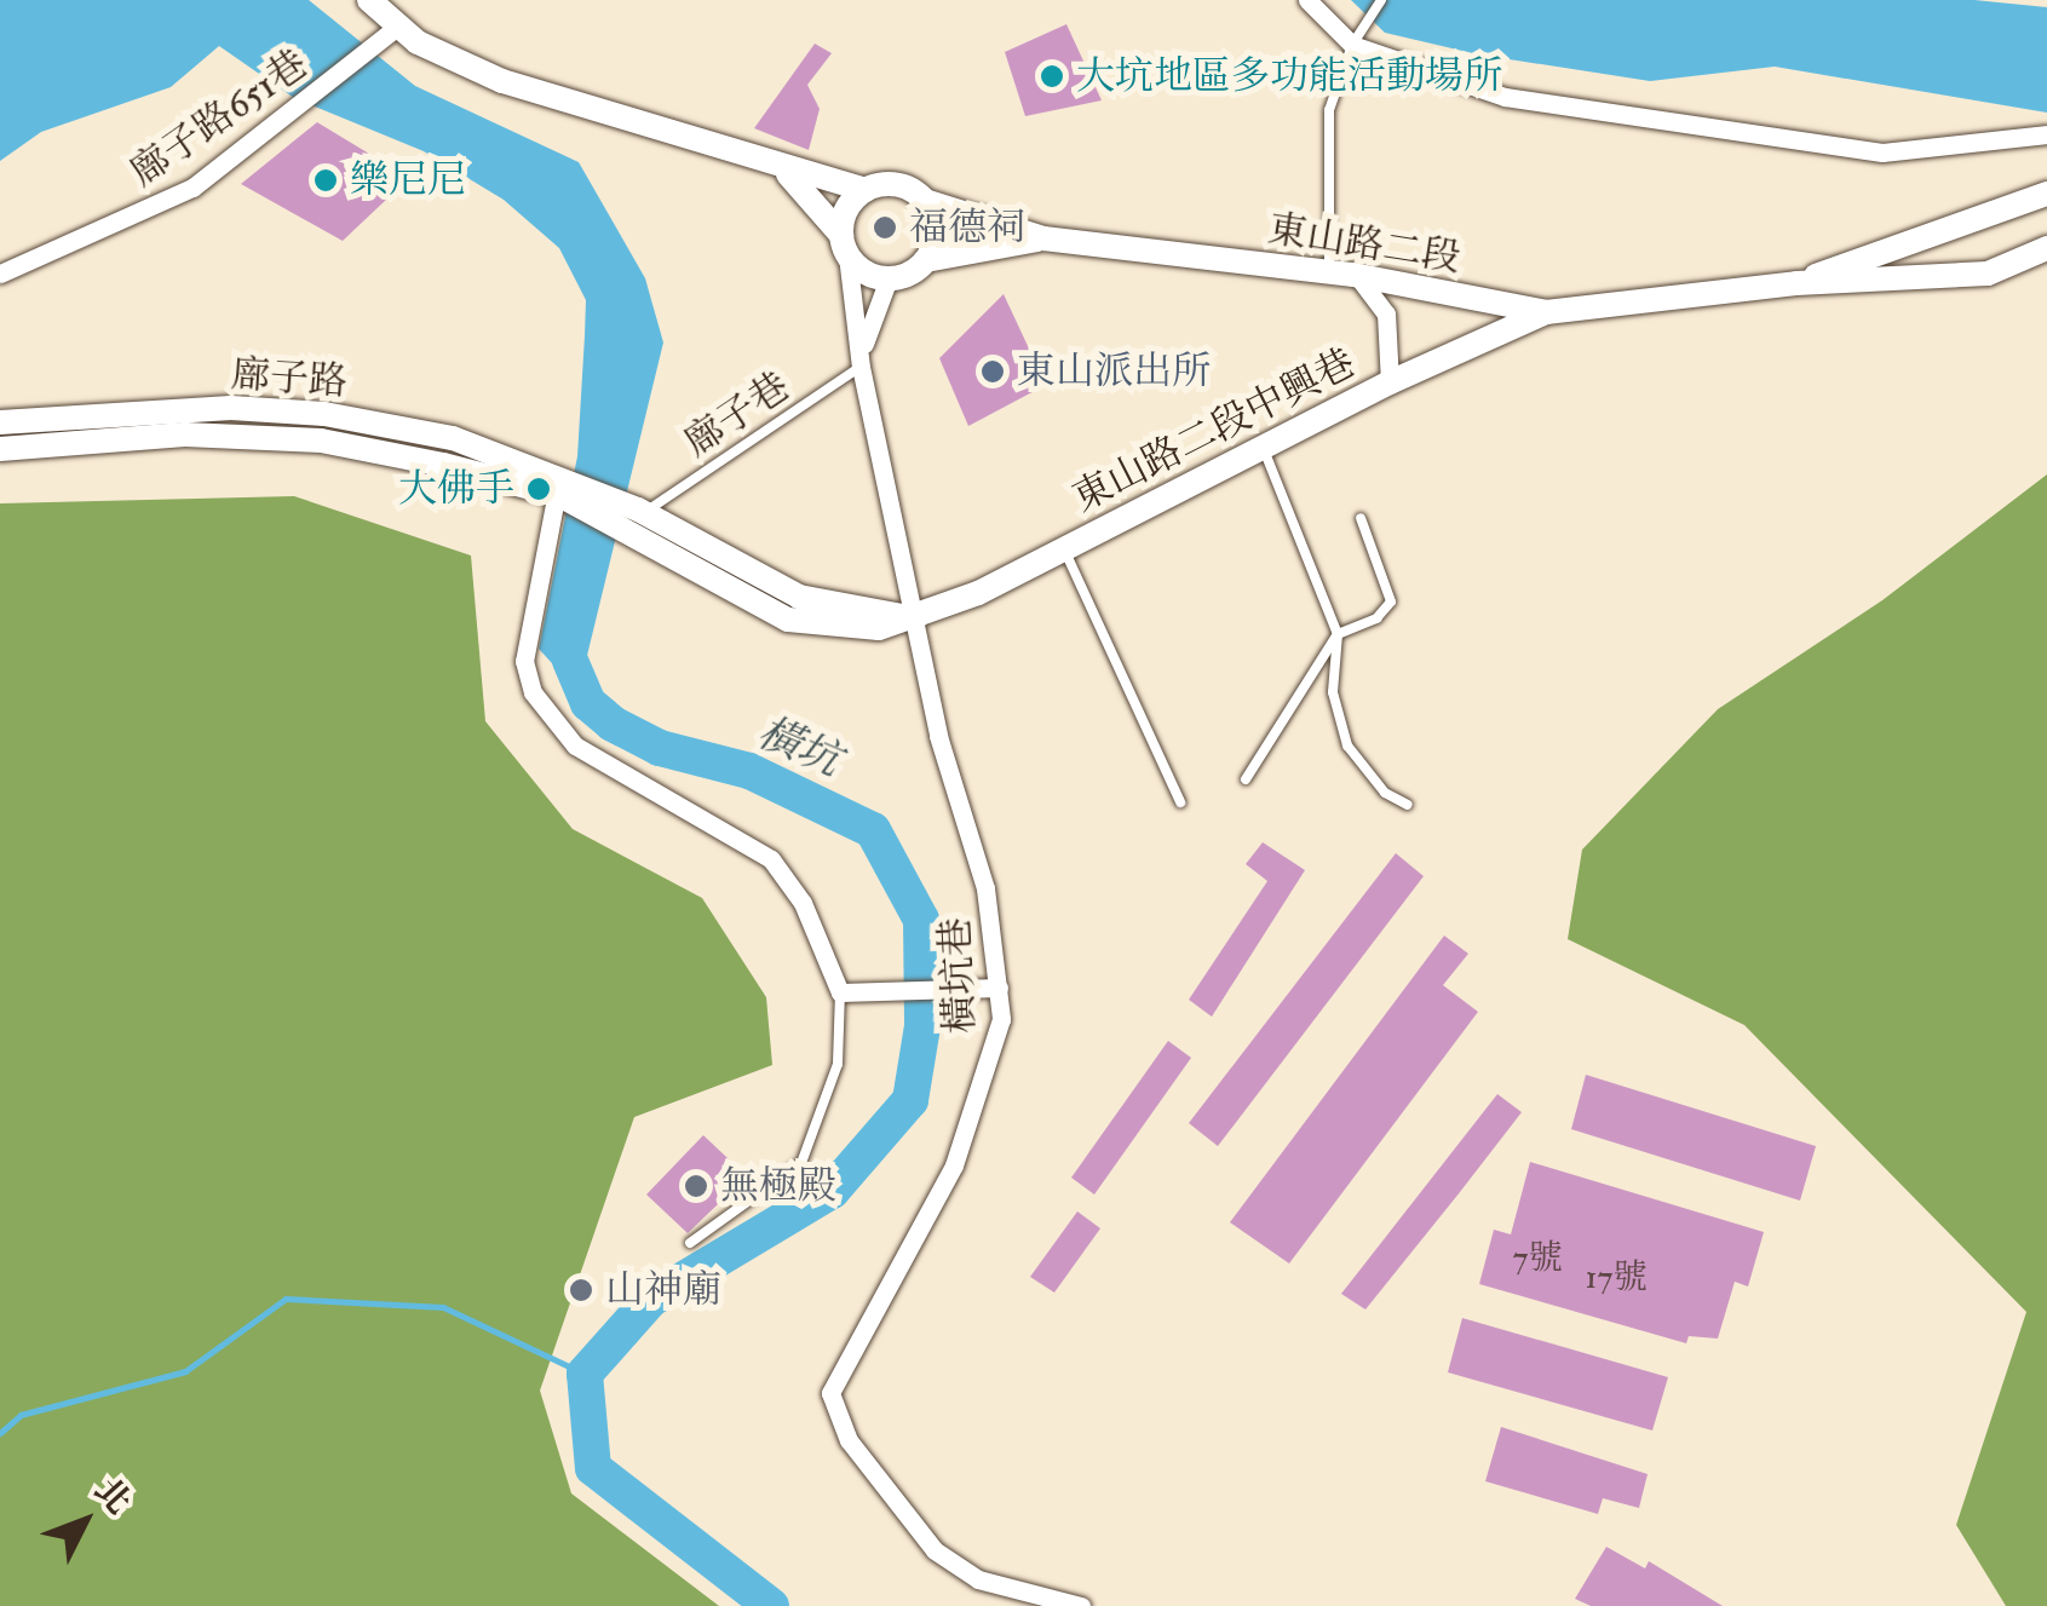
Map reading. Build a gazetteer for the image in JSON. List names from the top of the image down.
{
  "streets": {
    "main road": ["東山路二段", "廍子路", "東山路二段中興巷"],
    "street": ["廍子路651巷", "橫坑巷"],
    "lane": ["廍子巷"]
  },
  "crossings": [
    ["東山路二段", "東山路二段中興巷"],
    ["東山路二段", "橫坑巷"],
    ["廍子巷", "橫坑巷"],
    ["東山路二段中興巷", "橫坑巷"]
  ],
  "water": ["橫坑"],
  "places": [
    "大坑地區多功能活動場所",
    "樂尼尼",
    "福德祠",
    "東山派出所",
    "大佛手",
    "無極殿",
    "山神廟"
  ],
  "house_numbers": ["7號", "17號"],
  "north": "top right"
}
